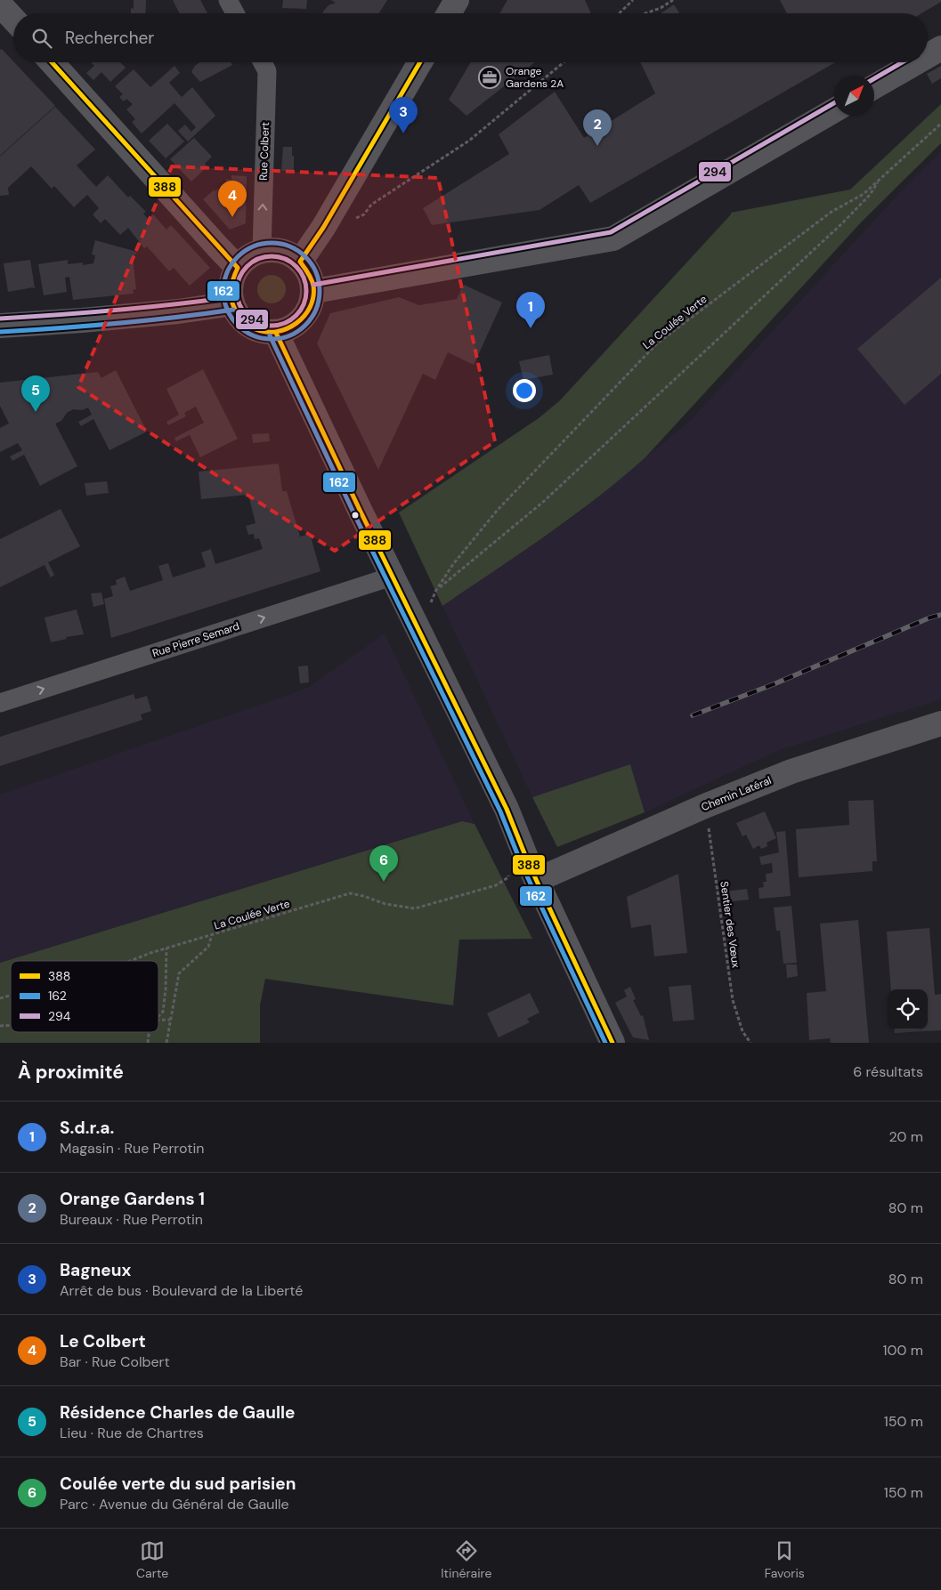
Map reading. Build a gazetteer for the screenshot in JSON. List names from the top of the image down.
{
  "streets": {
    "main road": ["Chemin Latéral"],
    "street": ["Rue Colbert", "Rue Pierre Semard"],
    "path": ["La Coulée Verte", "Sentier des Vœux"]
  },
  "crossings": [
    ["Chemin Latéral", "Sentier des Vœux"]
  ],
  "one_way": ["Rue Colbert", "Rue Pierre Semard"],
  "places": {
    "office": ["Orange Gardens 2A"]
  },
  "lines": ["transit line 388", "transit line 294", "transit line 162"],
  "legend": ["388", "162", "294"],
  "north": "top right",
  "page": {
    "search": "Rechercher",
    "pins": [
      "3",
      "2",
      "4",
      "1",
      "5",
      "6"
    ],
    "heading": ["À proximité", "6 résultats"],
    "list": [
      {
        "mark": "1",
        "name": "S.d.r.a.",
        "note": "Magasin · Rue Perrotin",
        "value": "20 m"
      },
      {
        "mark": "2",
        "name": "Orange Gardens 1",
        "note": "Bureaux · Rue Perrotin",
        "value": "80 m"
      },
      {
        "mark": "3",
        "name": "Bagneux",
        "note": "Arrêt de bus · Boulevard de la Liberté",
        "value": "80 m"
      },
      {
        "mark": "4",
        "name": "Le Colbert",
        "note": "Bar · Rue Colbert",
        "value": "100 m"
      },
      {
        "mark": "5",
        "name": "Résidence Charles de Gaulle",
        "note": "Lieu · Rue de Chartres",
        "value": "150 m"
      },
      {
        "mark": "6",
        "name": "Coulée verte du sud parisien",
        "note": "Parc · Avenue du Général de Gaulle",
        "value": "150 m"
      }
    ],
    "nav": ["Carte", "Itinéraire", "Favoris"]
  }
}
